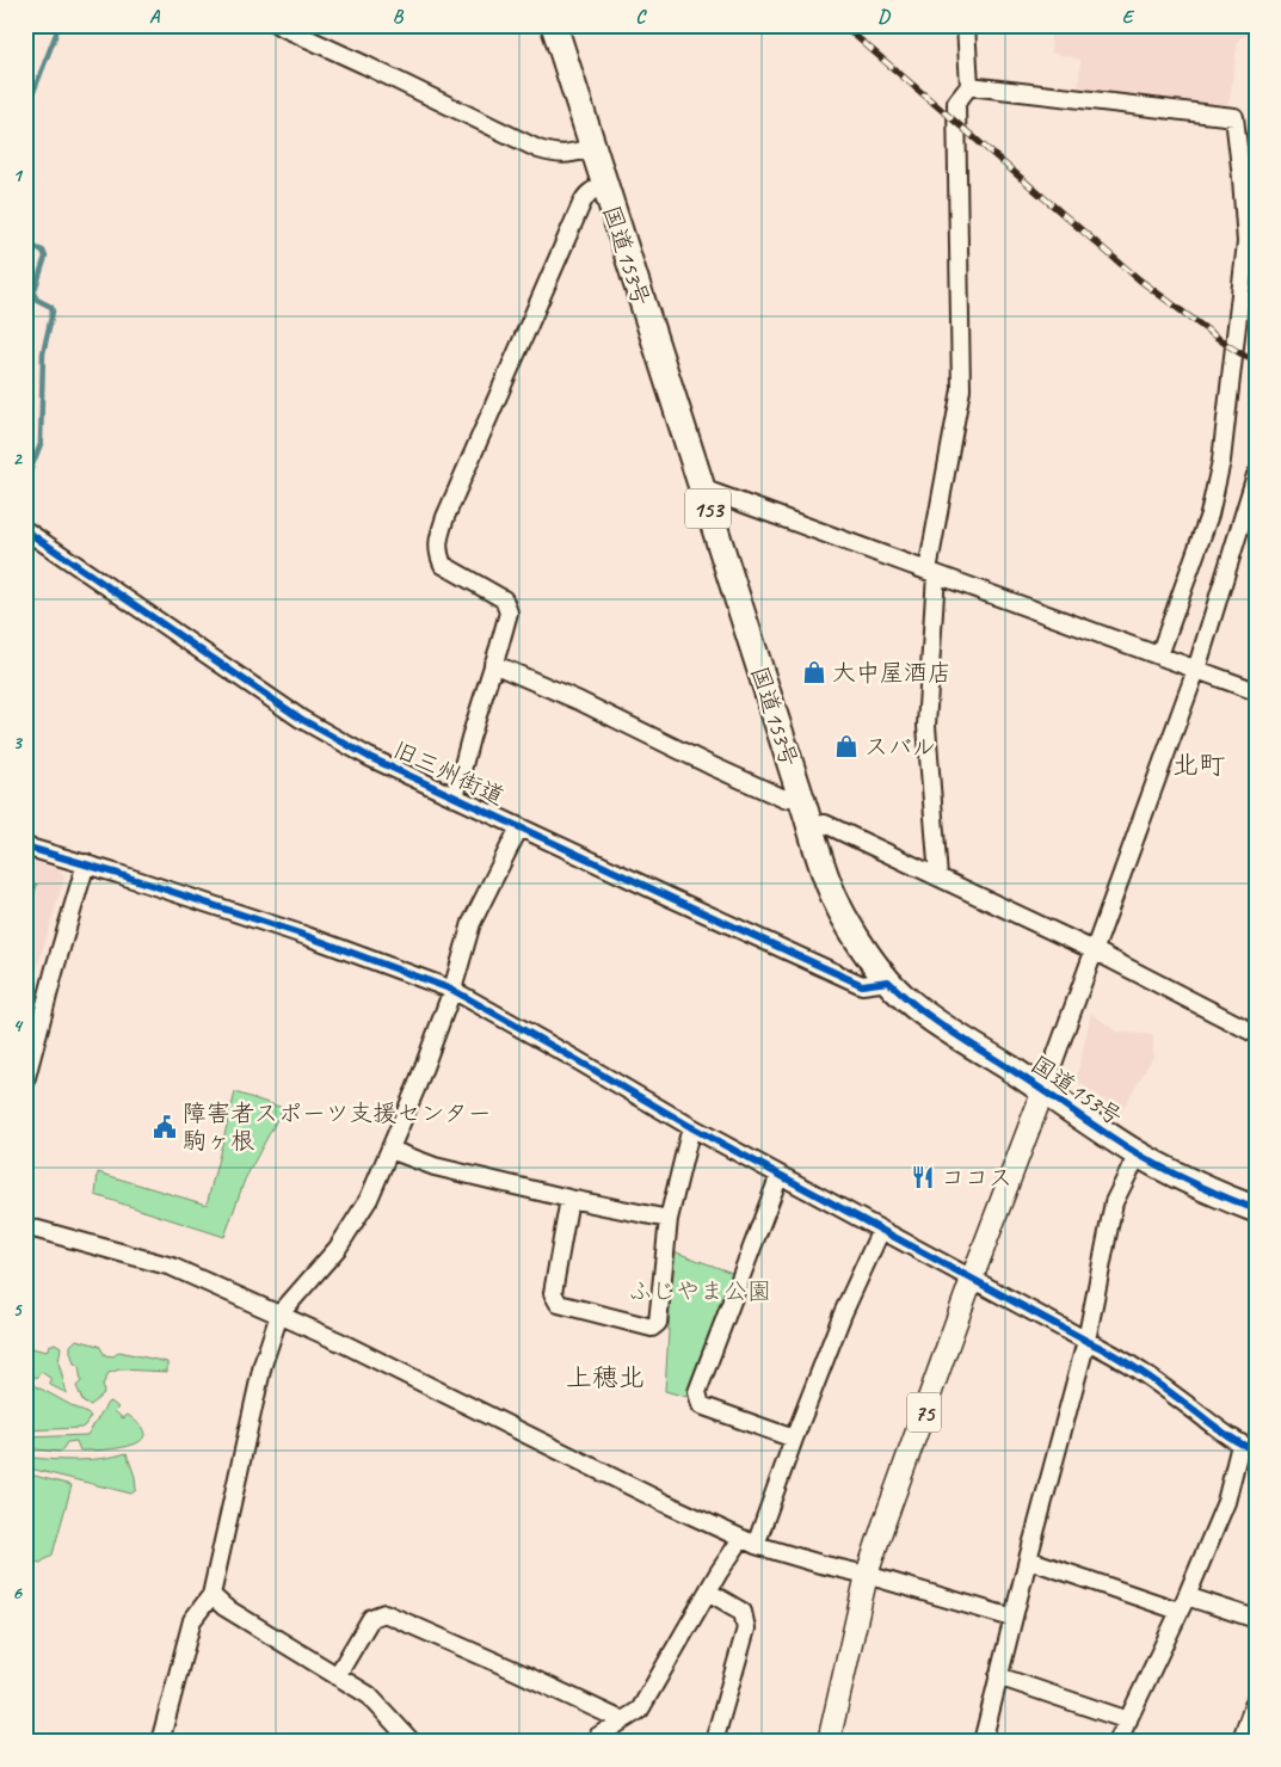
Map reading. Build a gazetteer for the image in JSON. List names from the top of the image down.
{
  "streets": {
    "highway": ["国道153号", "153"],
    "main road": ["75"],
    "street": ["旧三州街道"]
  },
  "crossings": [
    ["国道153号", "旧三州街道"],
    ["国道153号", "75"]
  ],
  "districts": ["北町", "上穂北"],
  "parks": ["ふじやま公園"],
  "places": {
    "shop": ["大中屋酒店", "スバル"],
    "public building": ["障害者スポーツ支援センター 駒ヶ根"],
    "restaurant": ["ココス"]
  },
  "grid": {
    "columns": [
      "A",
      "B",
      "C",
      "D",
      "E"
    ],
    "rows": [
      "1",
      "2",
      "3",
      "4",
      "5",
      "6"
    ]
  }
}
